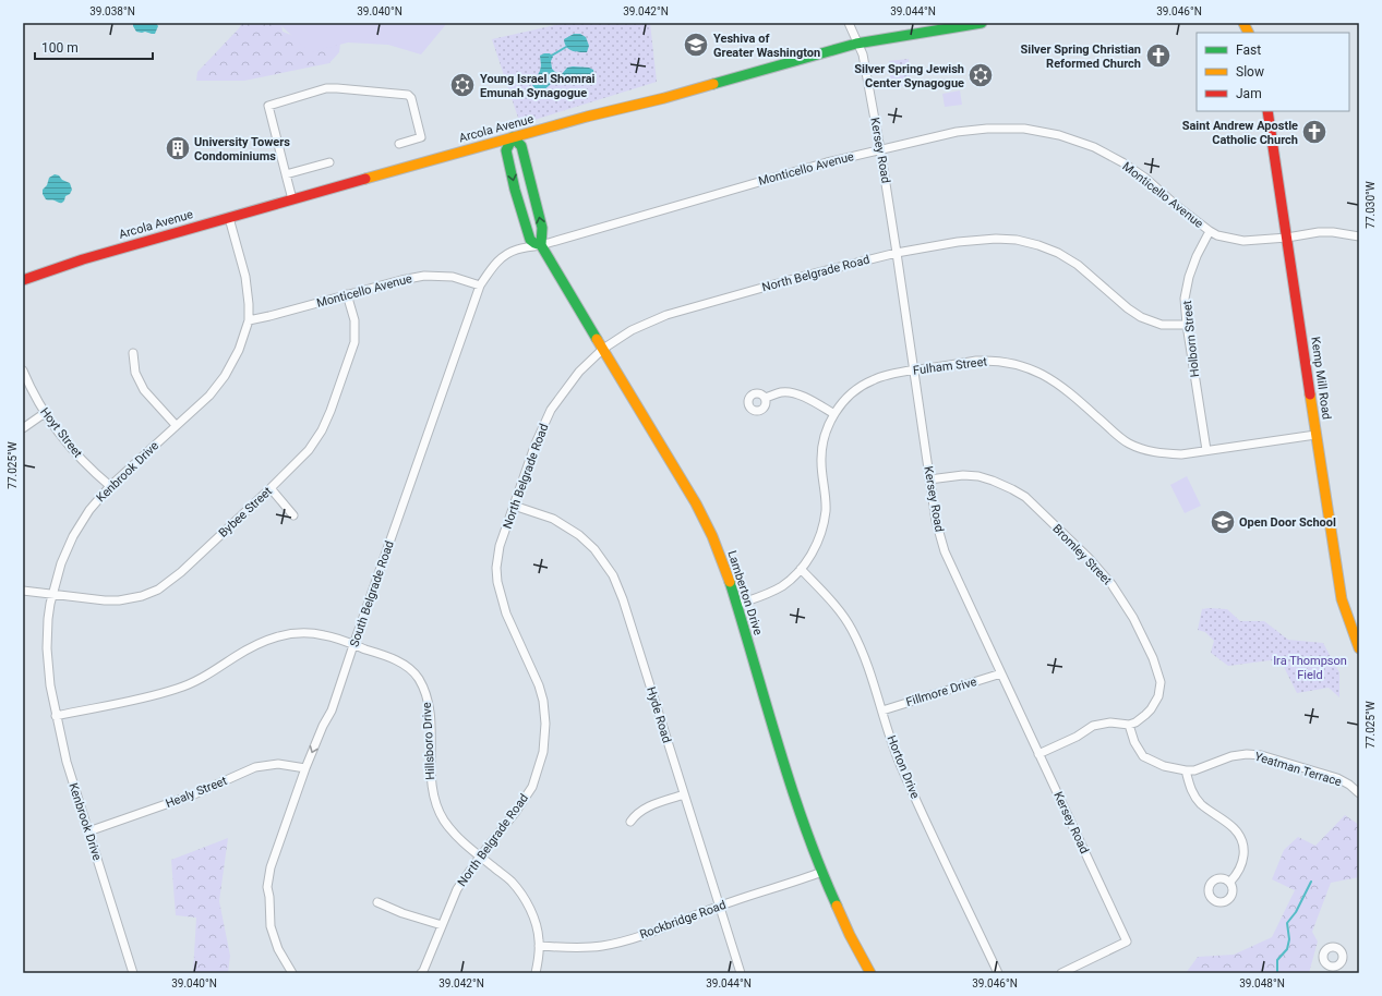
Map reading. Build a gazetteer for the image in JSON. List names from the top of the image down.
{
  "streets": {
    "street": [
      "Arcola Avenue",
      "Kersey Road",
      "Monticello Avenue",
      "North Belgrade Road",
      "Holborn Street",
      "Fulham Street",
      "Kemp Mill Road",
      "Hoyt Street",
      "Kenbrook Drive",
      "Bybee Street",
      "Bromley Street",
      "Lamberton Drive",
      "South Belgrade Road",
      "Fillmore Drive",
      "Hyde Road",
      "Hillsboro Drive",
      "Horton Drive",
      "Yeatman Terrace",
      "Healy Street",
      "Rockbridge Road"
    ]
  },
  "crossings": [
    ["Arcola Avenue", "Kersey Road"],
    ["Arcola Avenue", "Kenbrook Drive"],
    ["Arcola Avenue", "Lamberton Drive"],
    ["Kersey Road", "Monticello Avenue"],
    ["Kersey Road", "North Belgrade Road"],
    ["Kersey Road", "Fulham Street"],
    ["Kersey Road", "Bromley Street"],
    ["Kersey Road", "Fillmore Drive"],
    ["Monticello Avenue", "Holborn Street"],
    ["Monticello Avenue", "Kemp Mill Road"],
    ["Monticello Avenue", "Kenbrook Drive"],
    ["Monticello Avenue", "Bybee Street"],
    ["Monticello Avenue", "Lamberton Drive"],
    ["Monticello Avenue", "South Belgrade Road"],
    ["North Belgrade Road", "Holborn Street"],
    ["North Belgrade Road", "Lamberton Drive"],
    ["North Belgrade Road", "Hyde Road"],
    ["North Belgrade Road", "Hillsboro Drive"],
    ["Holborn Street", "Fulham Street"],
    ["Fulham Street", "Kemp Mill Road"],
    ["Fulham Street", "Lamberton Drive"],
    ["Fulham Street", "Horton Drive"],
    ["Hoyt Street", "Kenbrook Drive"],
    ["Kenbrook Drive", "Bybee Street"],
    ["Kenbrook Drive", "Hillsboro Drive"],
    ["Kenbrook Drive", "Healy Street"],
    ["Lamberton Drive", "South Belgrade Road"],
    ["Lamberton Drive", "Rockbridge Road"],
    ["South Belgrade Road", "Hillsboro Drive"],
    ["South Belgrade Road", "Healy Street"],
    ["Fillmore Drive", "Horton Drive"],
    ["Hyde Road", "Rockbridge Road"],
    ["Hillsboro Drive", "Rockbridge Road"]
  ],
  "parks": ["Ira Thompson Field"],
  "places": {
    "school or university": ["Yeshiva of Greater Washington", "Open Door School"],
    "church": ["Silver Spring Christian Reformed Church", "Saint Andrew Apostle Catholic Church"],
    "synagogue": ["Silver Spring Jewish Center Synagogue", "Young Israel Shomrai Emunah Synagogue"],
    "building": ["University Towers Condominiums"]
  },
  "legend": ["Fast", "Slow", "Jam"],
  "scale_bar": "100 m",
  "coordinates": [
    "39.038°N",
    "39.040°N",
    "39.042°N",
    "39.044°N",
    "39.046°N",
    "77.030°W",
    "77.025°W",
    "39.048°N"
  ]
}
